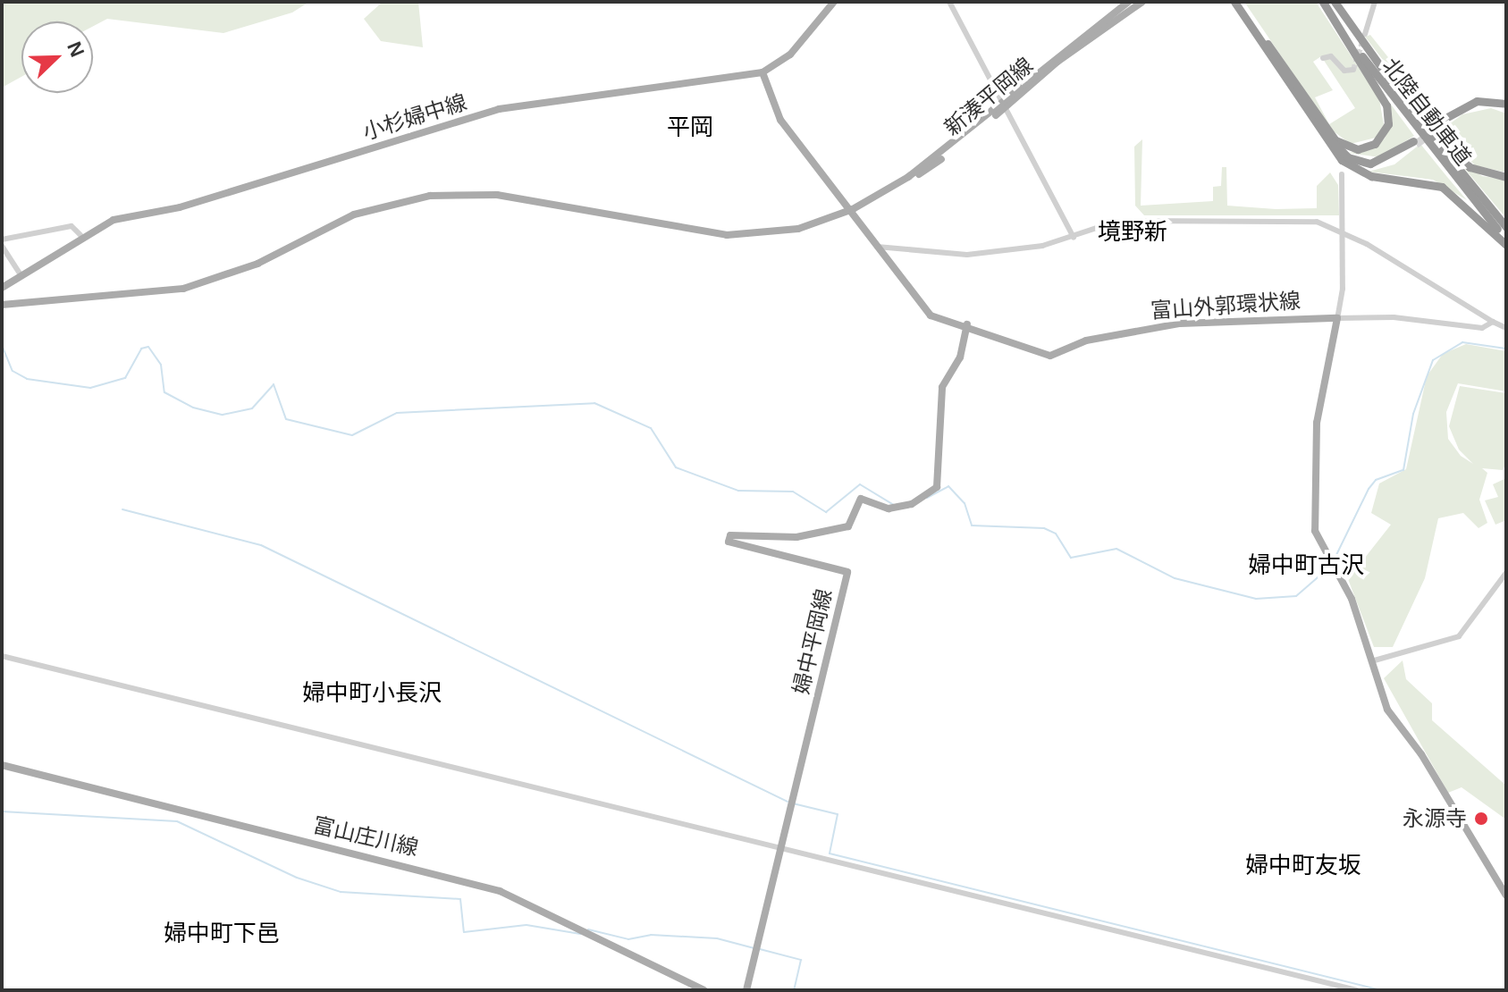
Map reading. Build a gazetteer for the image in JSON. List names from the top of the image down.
{
  "streets": {
    "highway": ["北陸自動車道"],
    "main road": [
      "新湊平岡線",
      "小杉婦中線",
      "富山外郭環状線",
      "婦中平岡線",
      "富山庄川線"
    ]
  },
  "crossings": [
    ["新湊平岡線", "富山外郭環状線"],
    ["富山外郭環状線", "婦中平岡線"]
  ],
  "districts": [
    "平岡",
    "境野新",
    "婦中町古沢",
    "婦中町小長沢",
    "婦中町友坂",
    "婦中町下邑"
  ],
  "places": ["永源寺"],
  "north": "top right"
}
